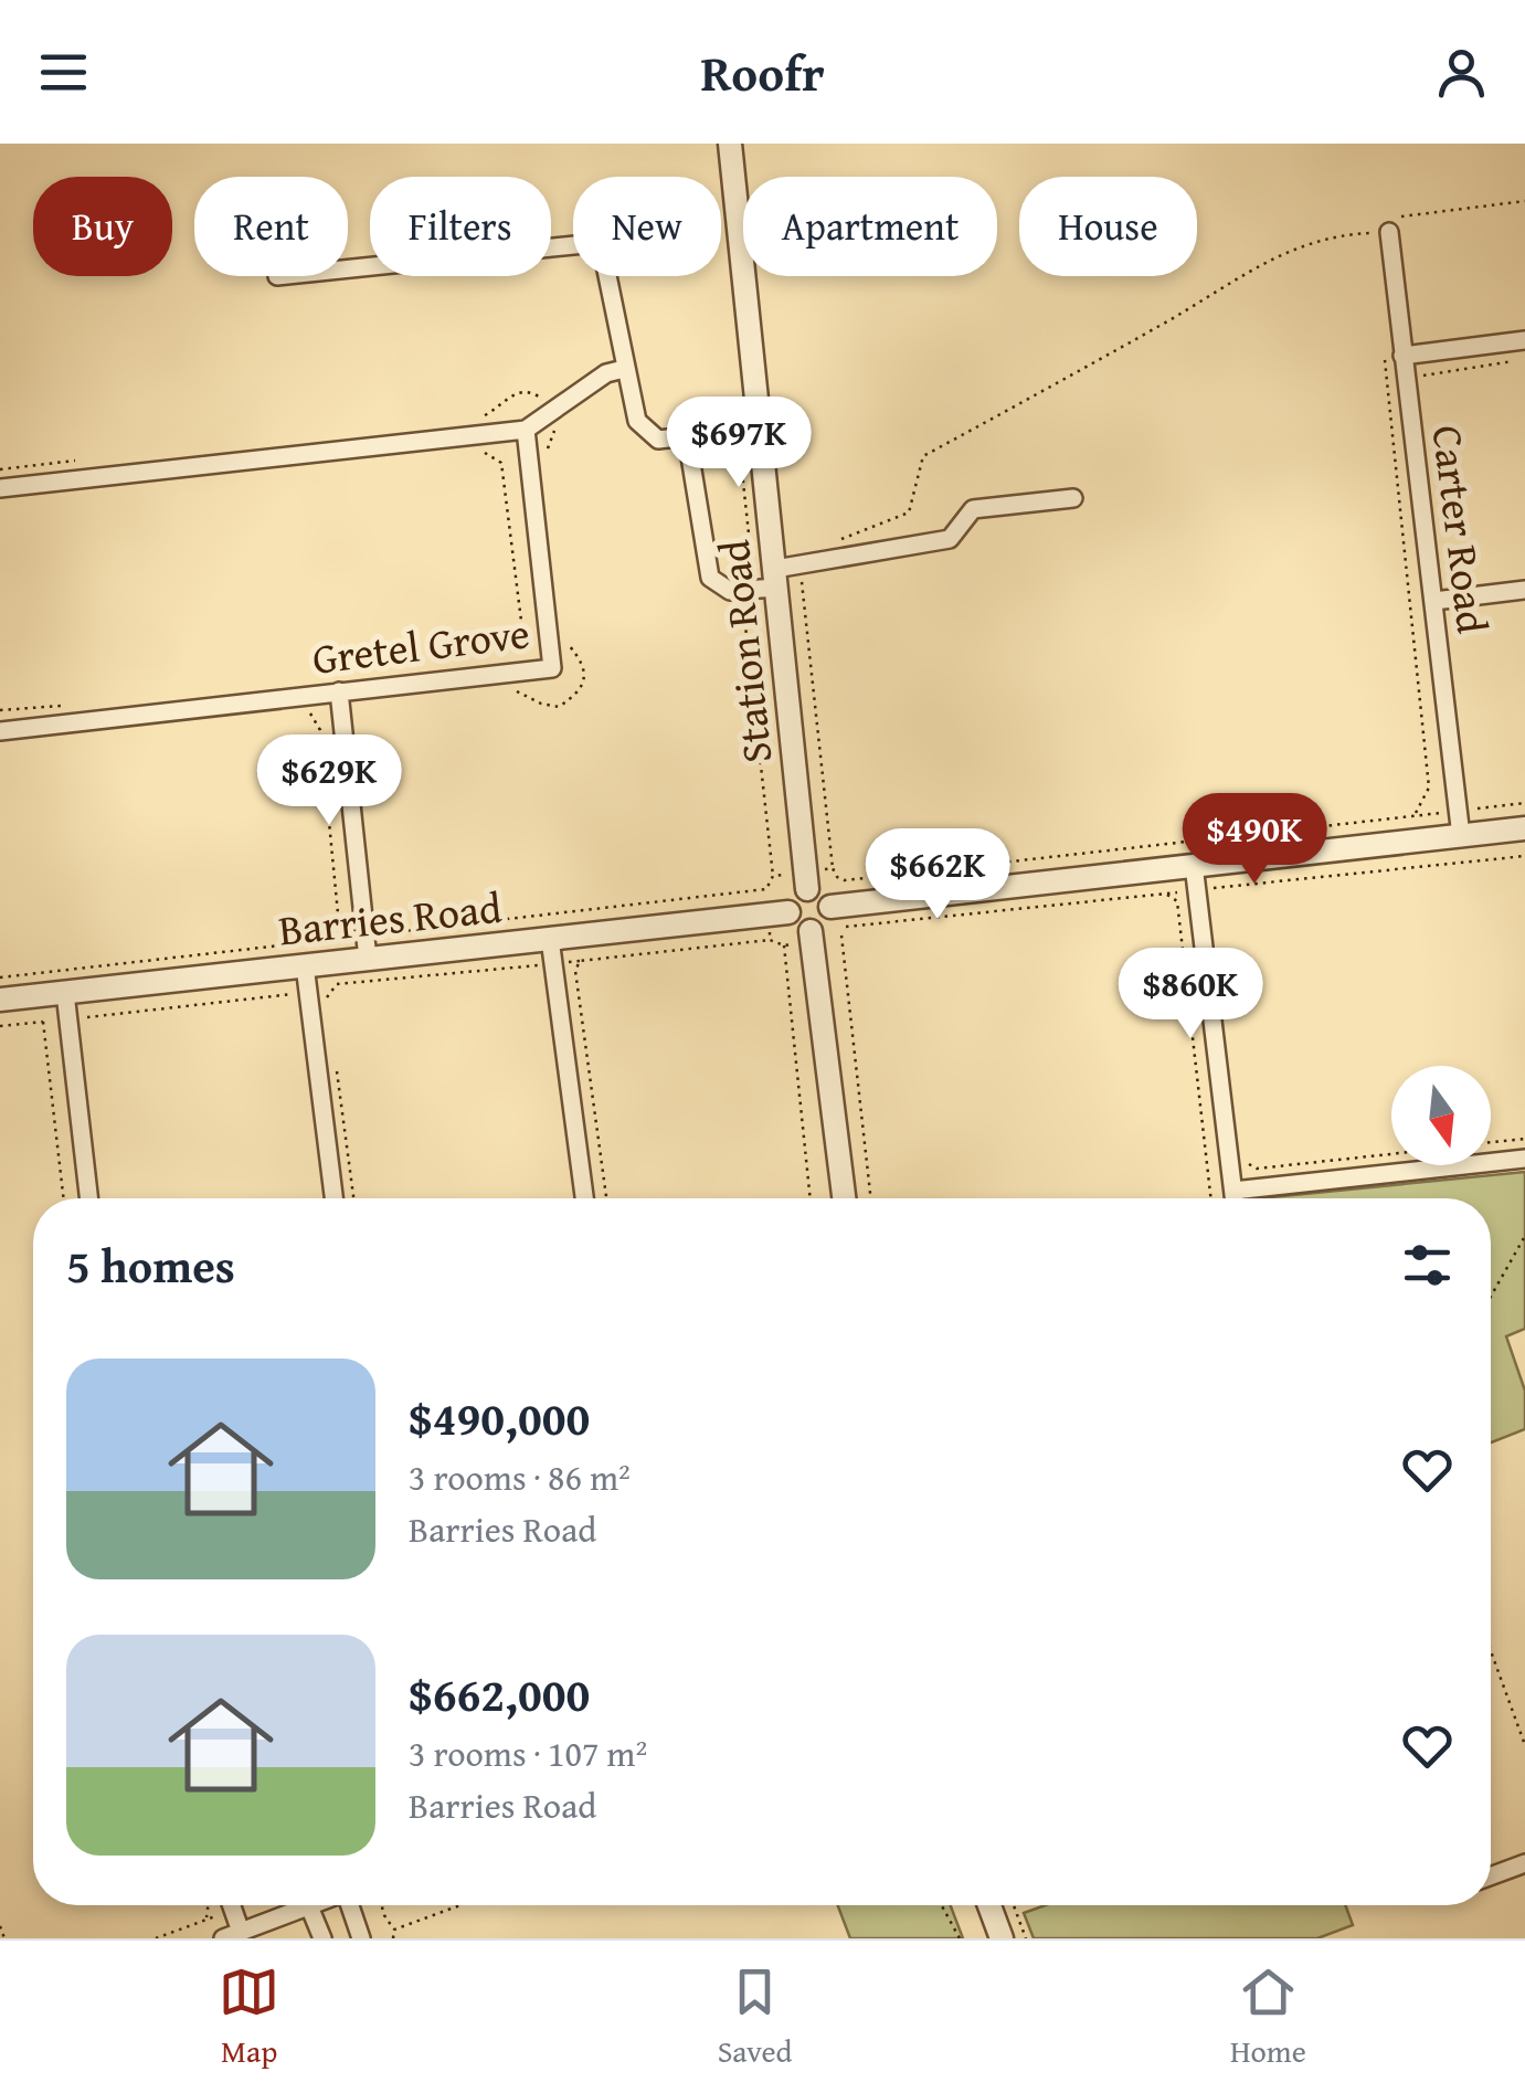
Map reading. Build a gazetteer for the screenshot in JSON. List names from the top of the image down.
{
  "streets": {
    "street": [
      "Carter Road",
      "Gretel Grove",
      "Station Road",
      "Barries Road"
    ]
  },
  "crossings": [
    ["Station Road", "Barries Road"]
  ],
  "north": "bottom",
  "page": {
    "header": "Roofr",
    "chip": [
      "Buy",
      "Rent",
      "Filters",
      "New",
      "Apartment",
      "House"
    ],
    "price": [
      "$697K",
      "$629K",
      "$490K",
      "$662K",
      "$860K"
    ],
    "heading": "5 homes",
    "list": [
      {
        "name": "$490,000",
        "note": "3 rooms · 86 m² · Barries Road"
      },
      {
        "name": "$662,000",
        "note": "3 rooms · 107 m² · Barries Road"
      }
    ],
    "tabs": ["Map", "Saved", "Home"]
  }
}
